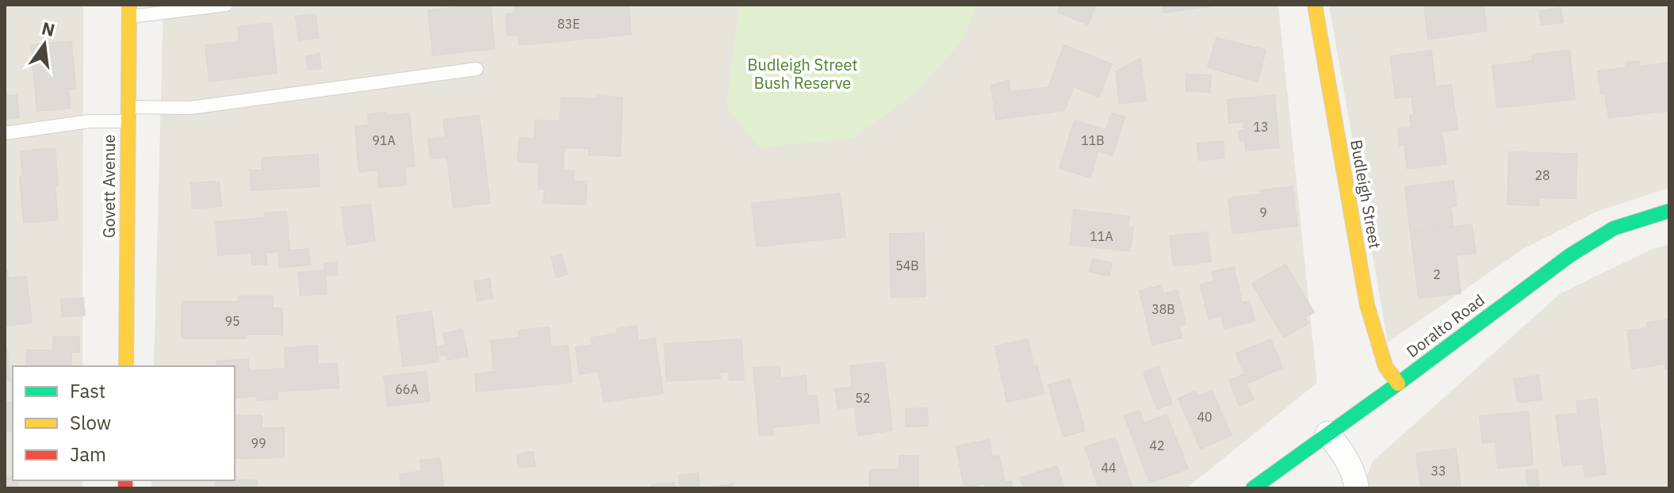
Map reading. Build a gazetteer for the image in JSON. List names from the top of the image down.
{
  "streets": {
    "street": ["Govett Avenue", "Budleigh Street", "Doralto Road"]
  },
  "crossings": [
    ["Budleigh Street", "Doralto Road"]
  ],
  "parks": ["Budleigh Street Bush Reserve"],
  "house_numbers": [
    "83E",
    "13",
    "91A",
    "11B",
    "28",
    "9",
    "11A",
    "54B",
    "2",
    "38B",
    "95",
    "66A",
    "52",
    "40",
    "99",
    "42",
    "44",
    "33"
  ],
  "legend": ["Fast", "Slow", "Jam"],
  "north": "top"
}
